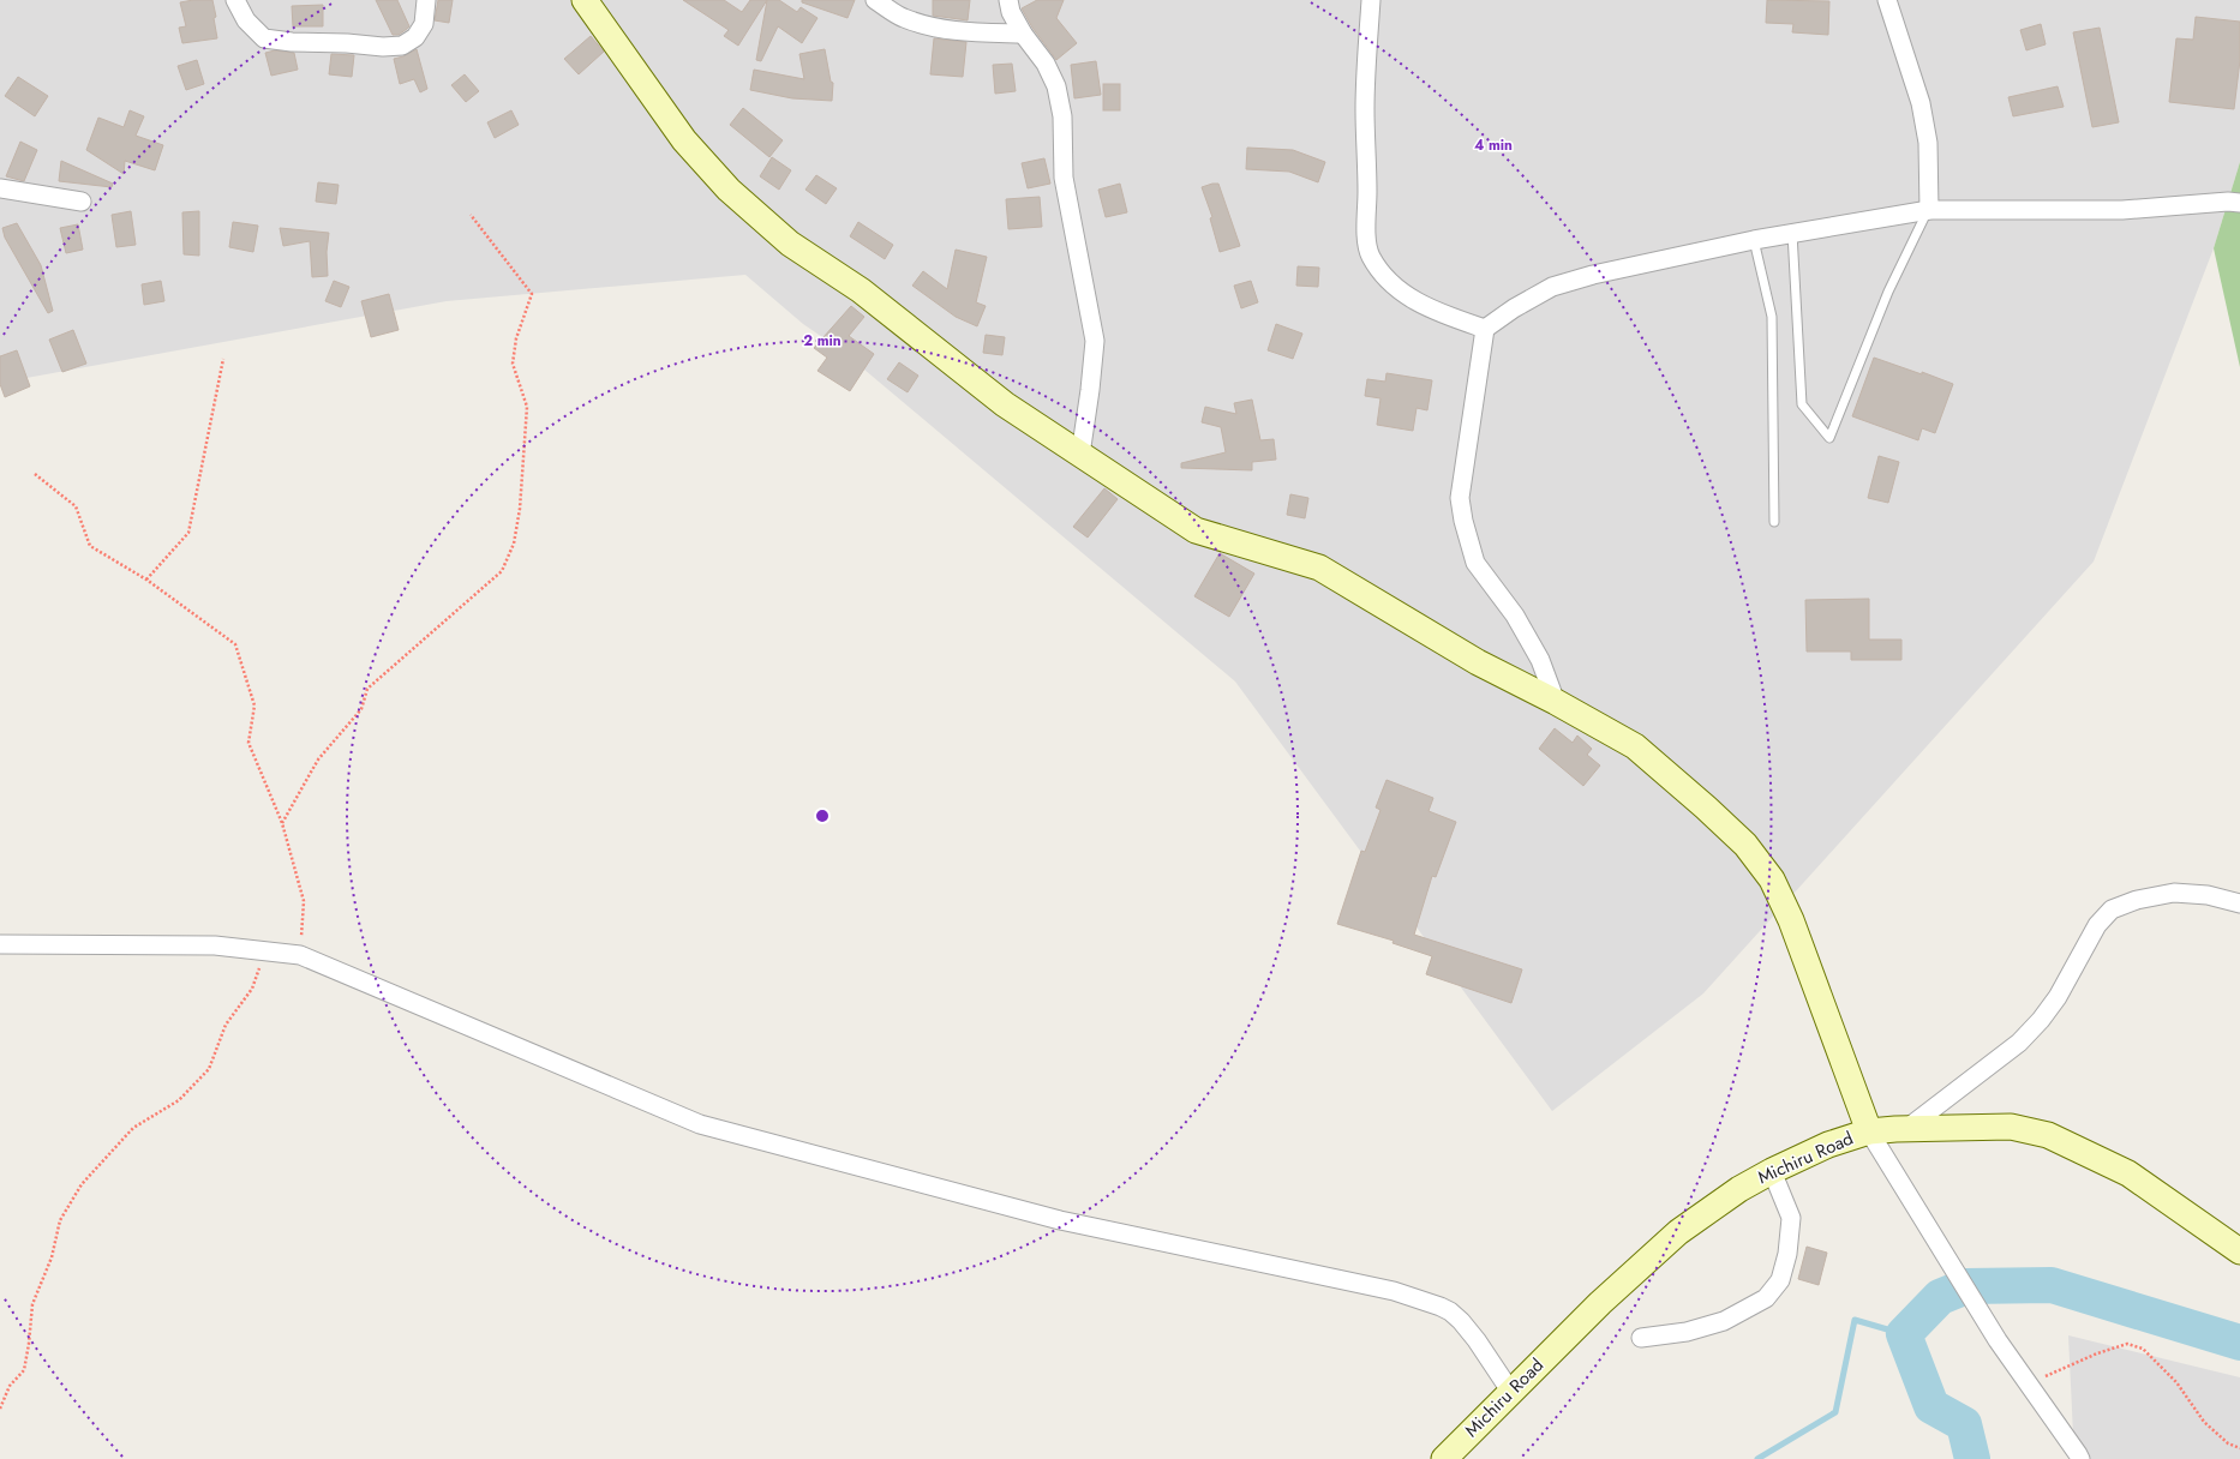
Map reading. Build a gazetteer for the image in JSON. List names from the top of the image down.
{
  "streets": {
    "street": ["Michiru Road"]
  },
  "rings": ["4 min", "2 min"]
}
